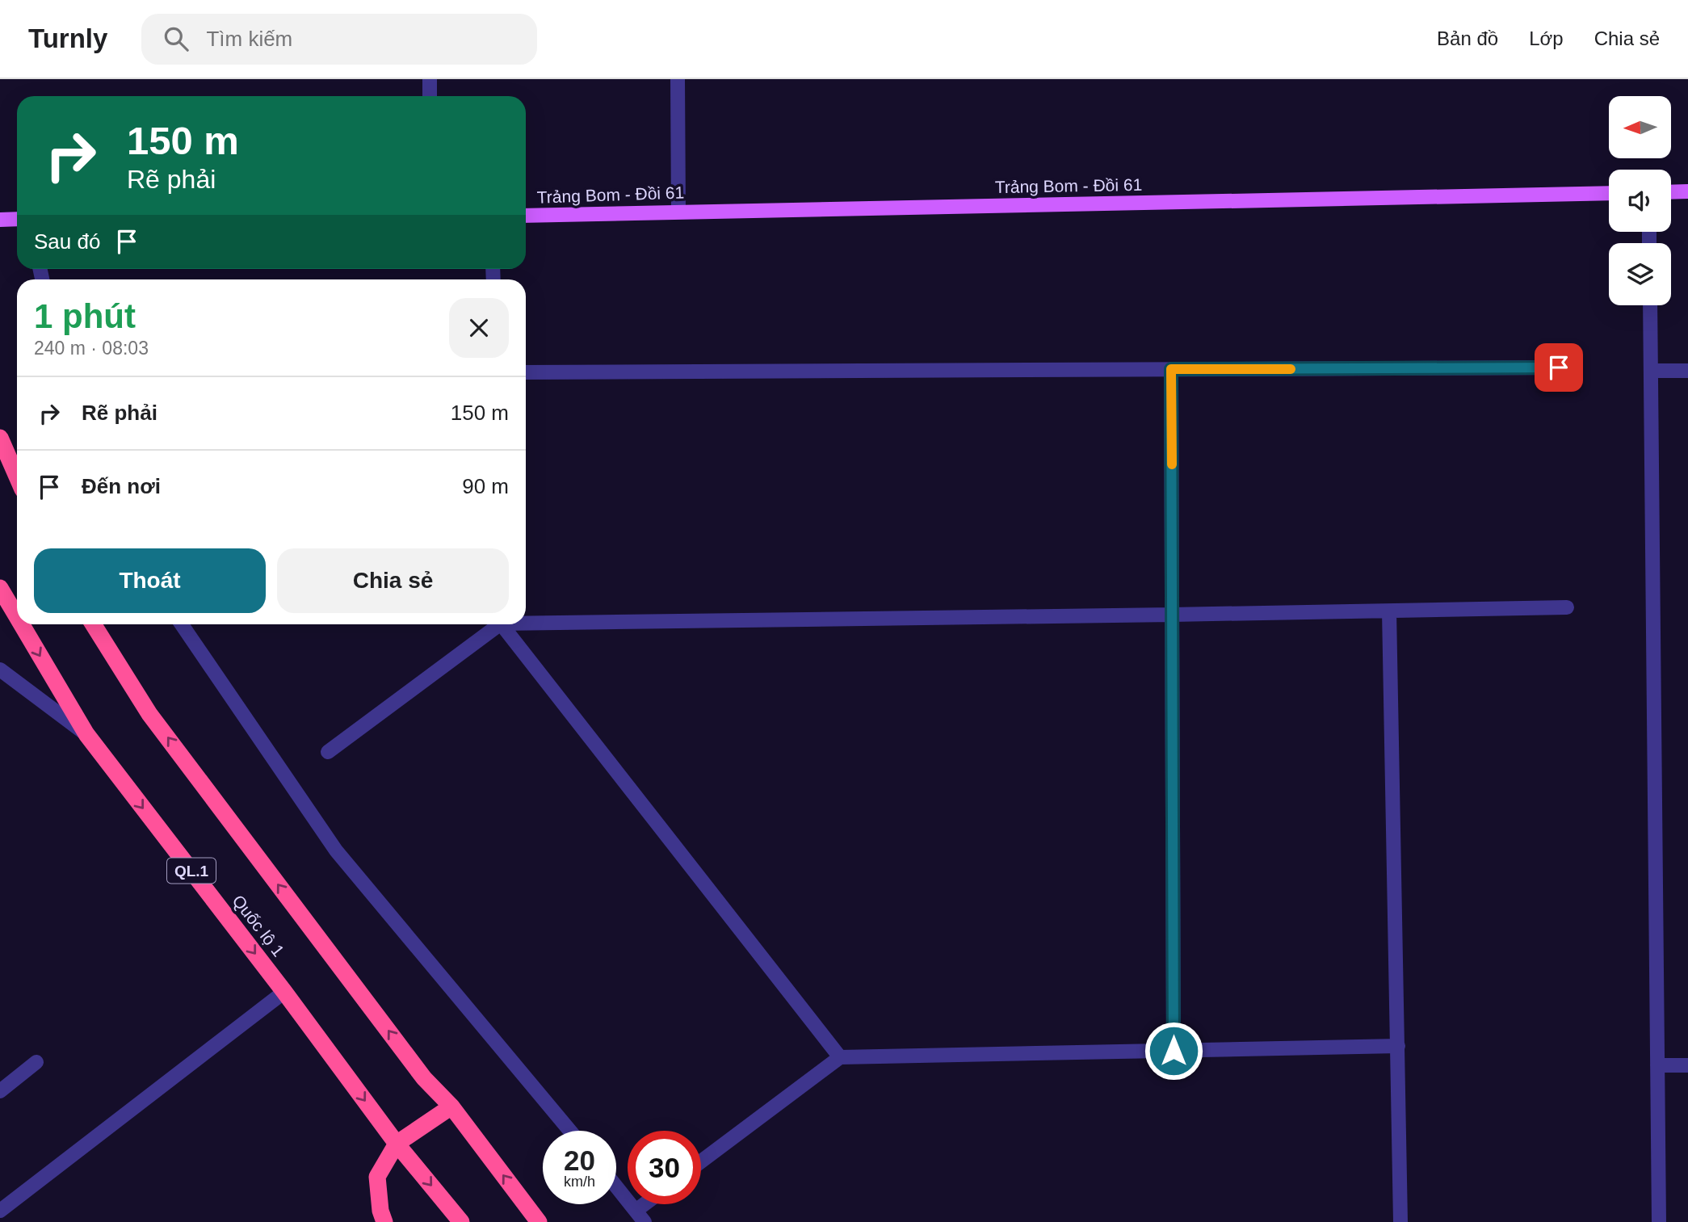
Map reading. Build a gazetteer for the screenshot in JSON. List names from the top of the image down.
{
  "streets": {
    "highway": ["QL.1", "Quốc lộ 1"],
    "main road": ["Trảng Bom - Đồi 61"]
  },
  "north": "left",
  "page": {
    "header": "Turnly",
    "search": "Tìm kiếm",
    "nav": ["Bản đồ", "Lớp", "Chia sẻ"],
    "turn": ["150 m", "Rẽ phải"],
    "then": "Sau đó",
    "heading": ["1 phút", "240 m · 08:03"],
    "list": [
      {
        "name": "Rẽ phải",
        "value": "150 m"
      },
      {
        "name": "Đến nơi",
        "value": "90 m"
      }
    ],
    "buttons": ["Thoát", "Chia sẻ"],
    "speed": "20 km/h",
    "limit": "30"
  }
}
